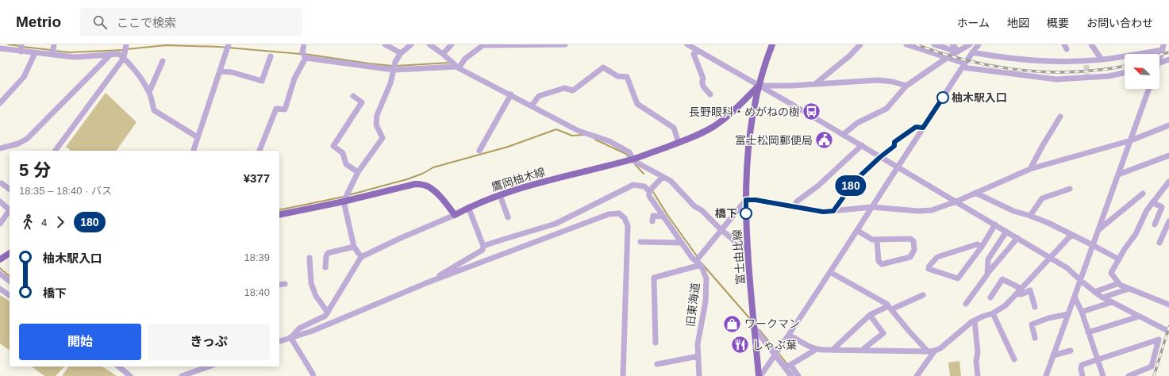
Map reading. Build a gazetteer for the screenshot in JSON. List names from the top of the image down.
{
  "streets": {
    "main road": ["鷹岡柚木線", "富士由比線"],
    "street": ["旧東海道"]
  },
  "crossings": [
    ["鷹岡柚木線", "富士由比線"]
  ],
  "places": {
    "other": ["柚木駅入口", "橋下"],
    "bus stop": ["長野眼科・めがねの樹"],
    "public building": ["富士松岡郵便局"],
    "shop": ["ワークマン"],
    "restaurant": ["しゃぶ葉"]
  },
  "lines": ["bus line 180"],
  "north": "top left",
  "page": {
    "header": "Metrio",
    "search": "ここで検索",
    "nav": [
      "ホーム",
      "地図",
      "概要",
      "お問い合わせ"
    ],
    "on_map": "180",
    "heading": ["5 分", "18:35 – 18:40 · バス", "¥377"],
    "legs": ["4", "180"],
    "list": [
      {
        "name": "柚木駅入口",
        "value": "18:39"
      },
      {
        "name": "橋下",
        "value": "18:40"
      }
    ],
    "buttons": ["開始", "きっぷ"]
  }
}
